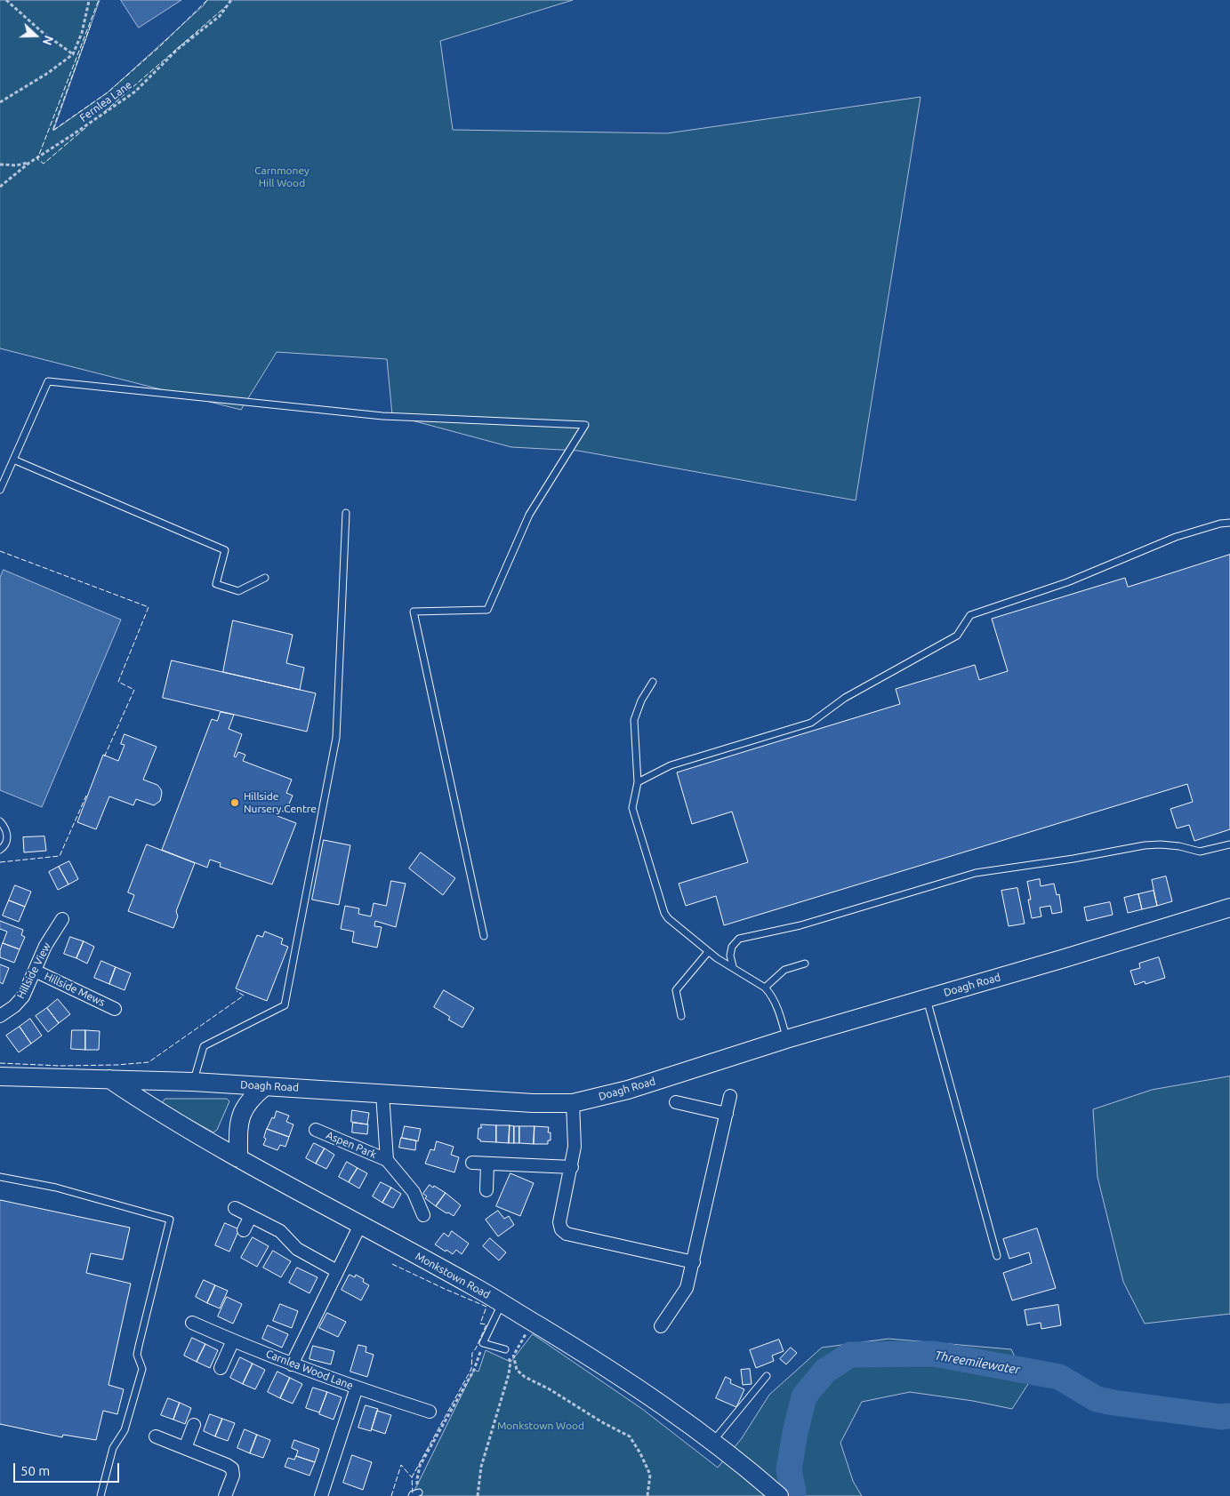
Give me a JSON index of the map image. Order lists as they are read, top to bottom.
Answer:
{
  "streets": {
    "main road": ["Doagh Road", "Monkstown Road"],
    "street": [
      "Hillside View",
      "Hillside Mews",
      "Aspen Park",
      "Carnlea Wood Lane"
    ],
    "path": ["Fernlea Lane"]
  },
  "crossings": [
    ["Hillside View", "Hillside Mews"],
    ["Doagh Road", "Aspen Park"],
    ["Doagh Road", "Monkstown Road"]
  ],
  "water": ["Threemilewater"],
  "parks": ["Carnmoney Hill Wood", "Monkstown Wood"],
  "places": ["Hillside Nursery Centre"],
  "scale_bar": "50 m",
  "north": "right"
}
